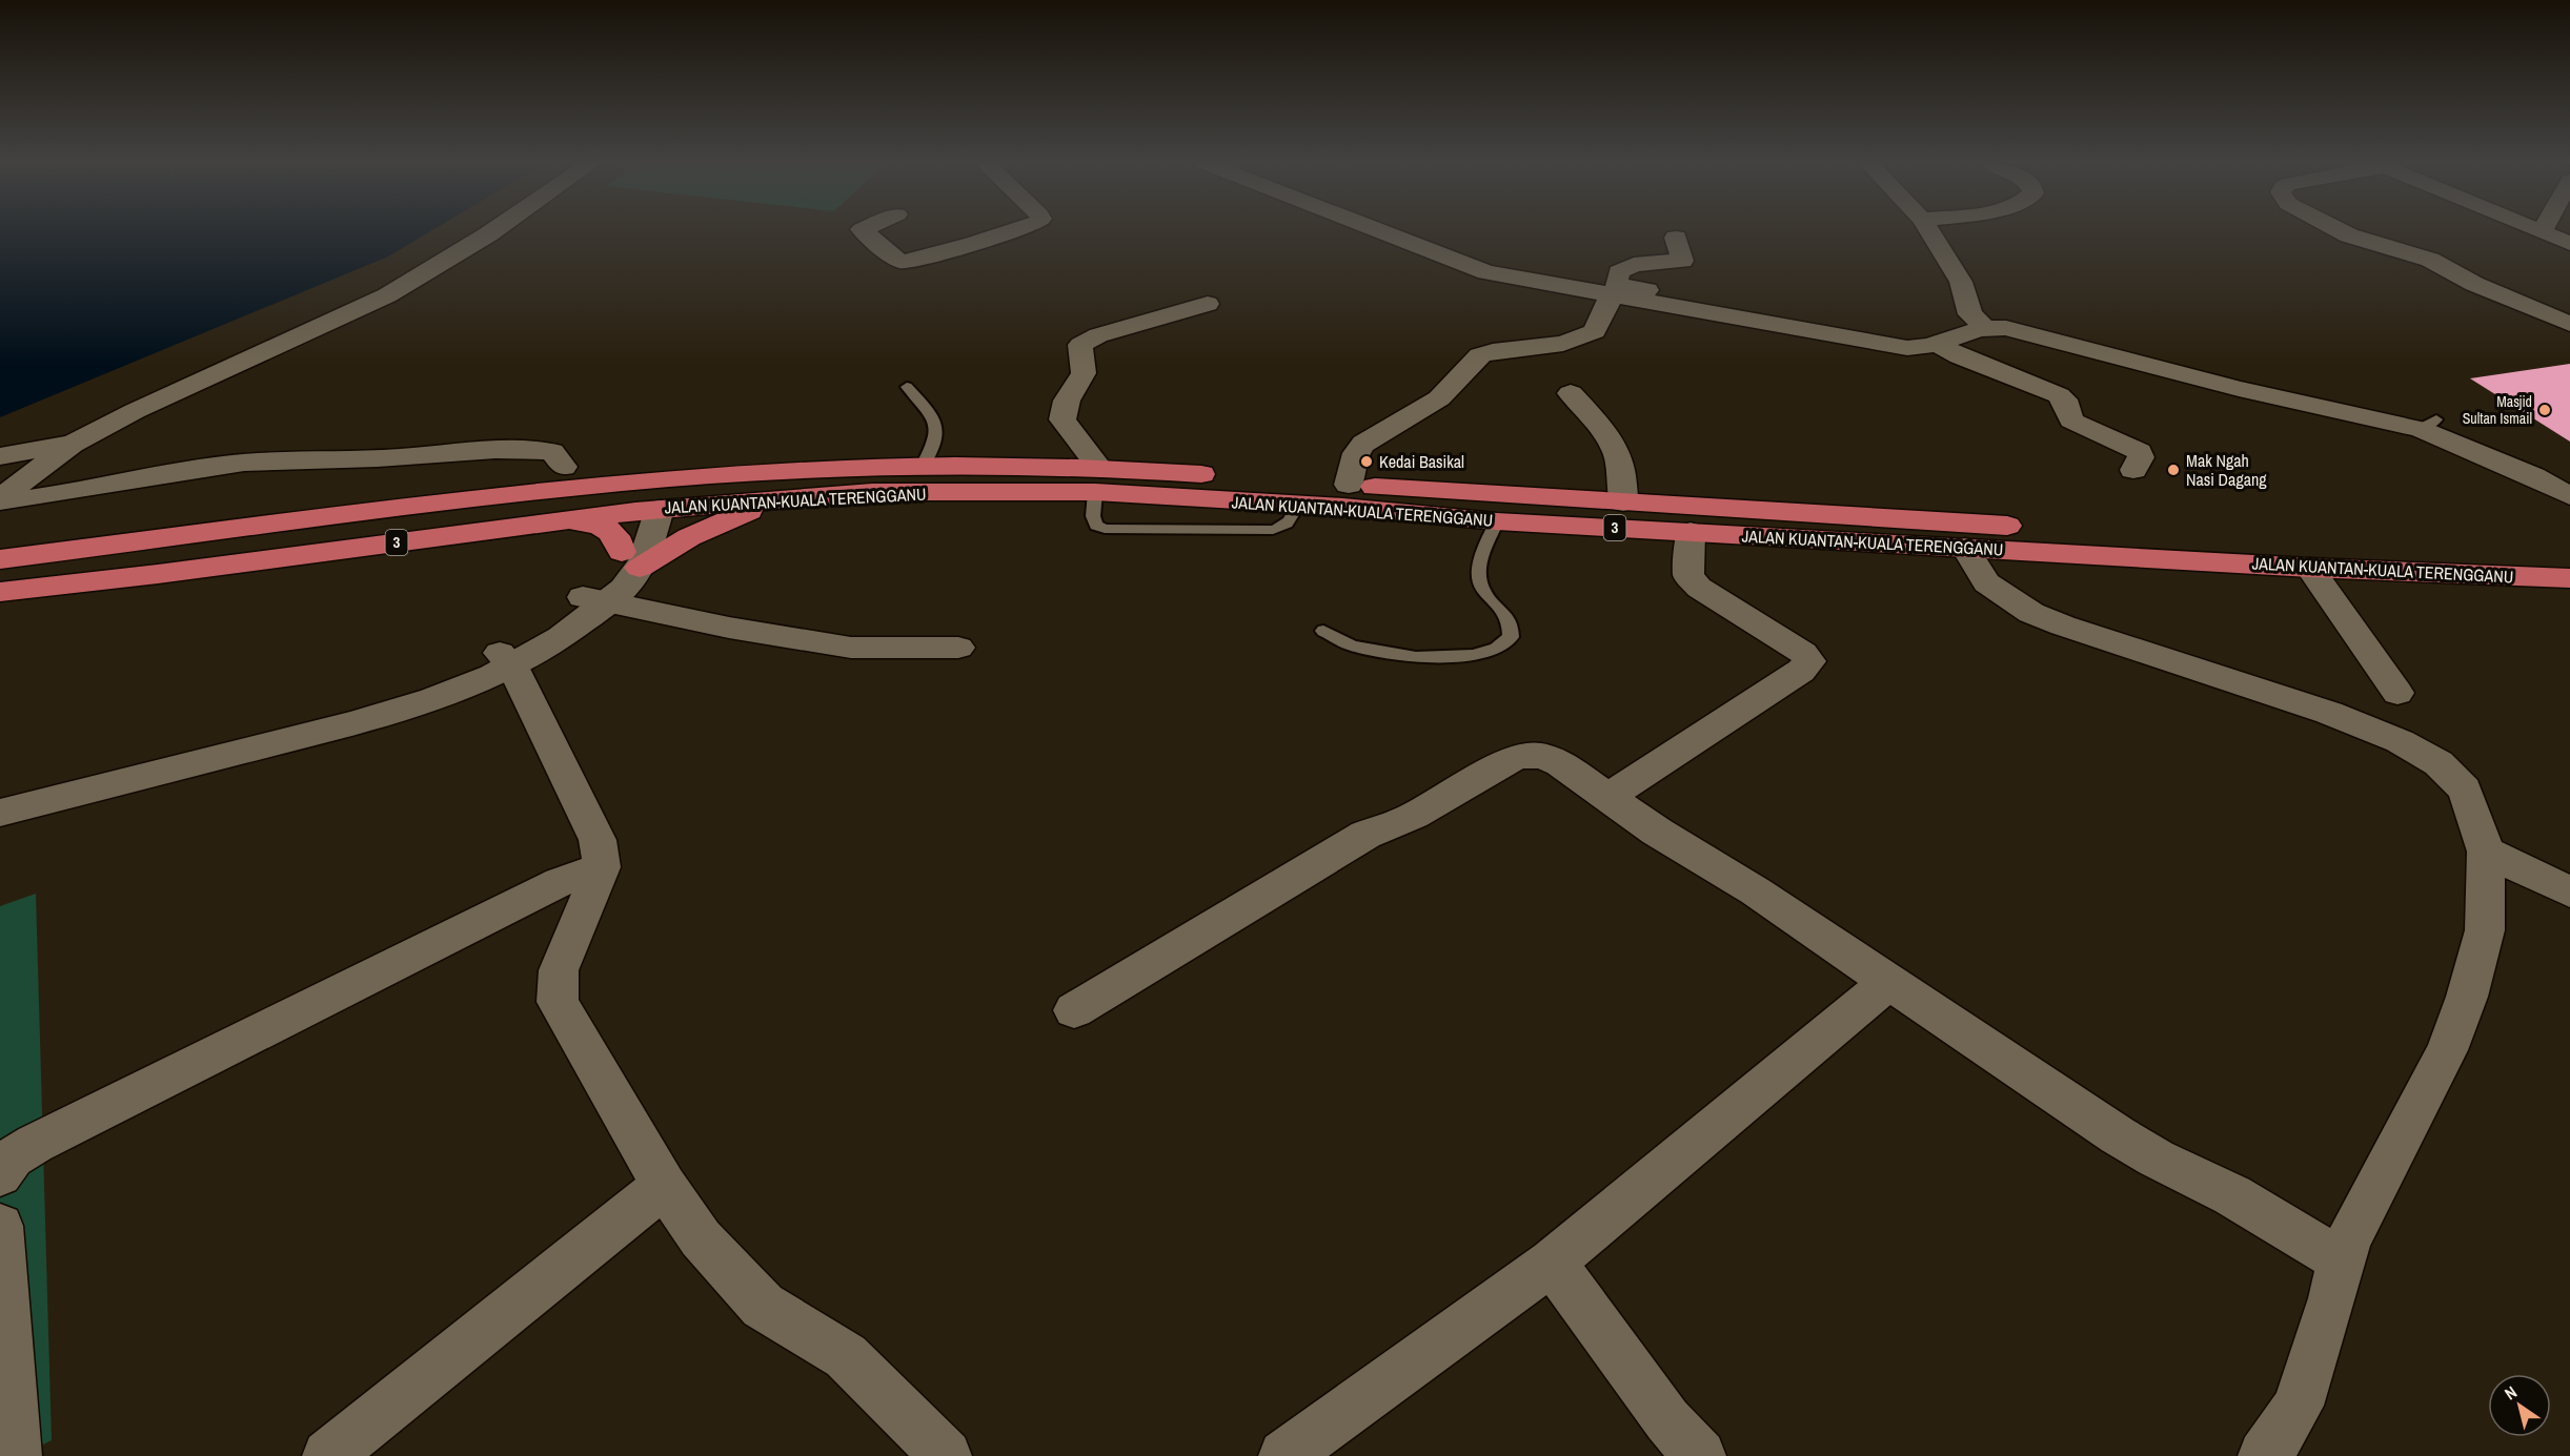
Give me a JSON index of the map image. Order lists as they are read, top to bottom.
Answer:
{
  "streets": {
    "highway": ["JALAN KUANTAN-KUALA TERENGGANU", "3"]
  },
  "places": ["Masjid Sultan Ismail", "Kedai Basikal", "Mak Ngah Nasi Dagang"],
  "north": "top left"
}
